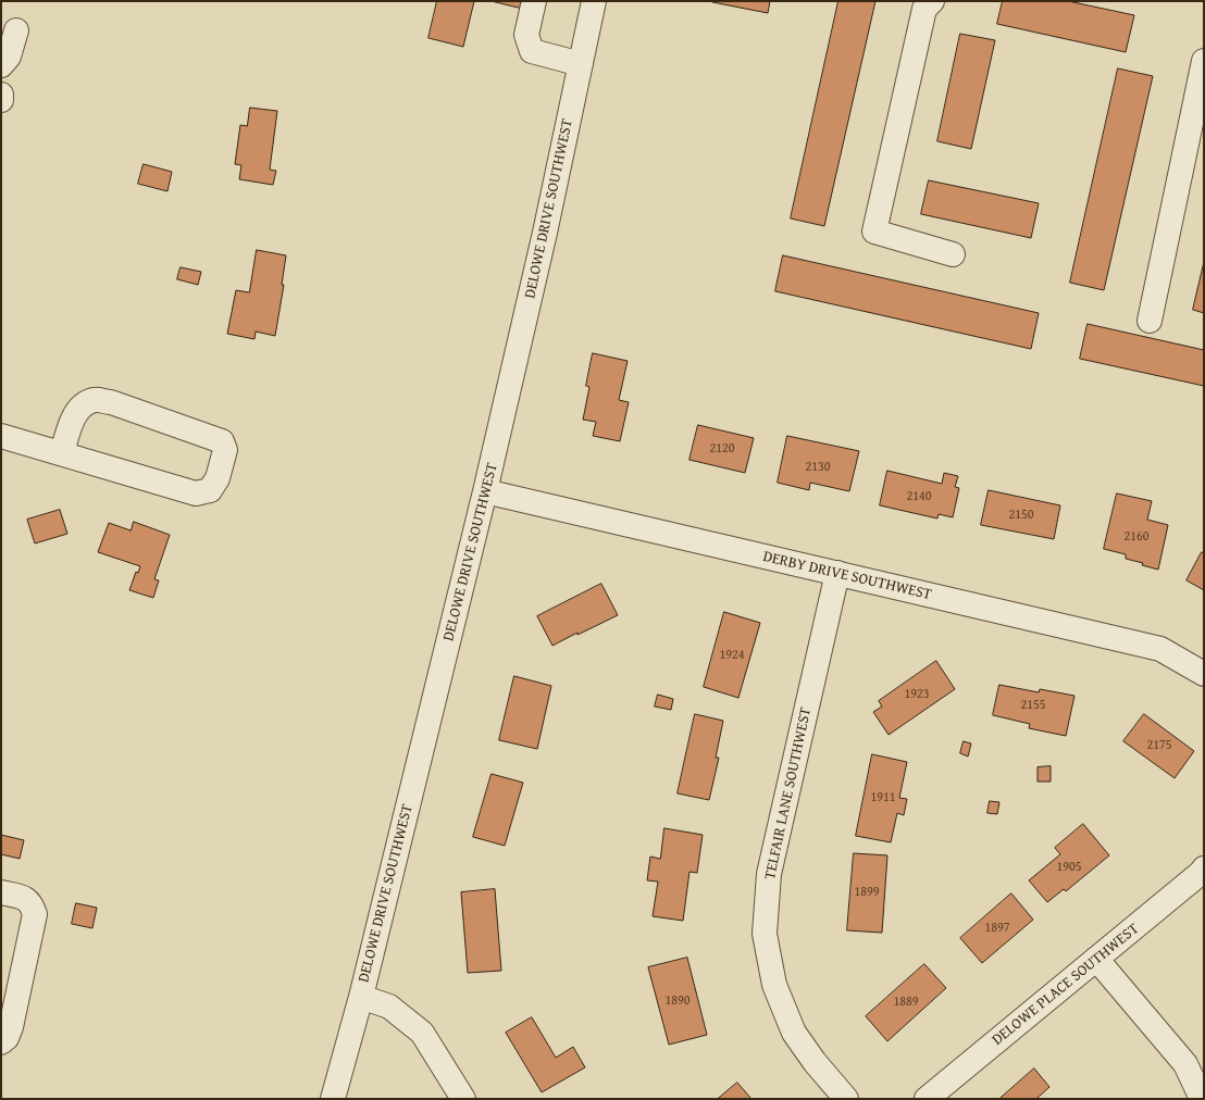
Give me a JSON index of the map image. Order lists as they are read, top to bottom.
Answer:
{
  "streets": {
    "street": [
      "DELOWE DRIVE SOUTHWEST",
      "DERBY DRIVE SOUTHWEST",
      "TELFAIR LANE SOUTHWEST",
      "DELOWE PLACE SOUTHWEST"
    ]
  },
  "crossings": [
    ["DELOWE DRIVE SOUTHWEST", "DERBY DRIVE SOUTHWEST"],
    ["DERBY DRIVE SOUTHWEST", "TELFAIR LANE SOUTHWEST"]
  ],
  "house_numbers": [
    "2120",
    "2130",
    "2140",
    "2150",
    "2160",
    "1924",
    "1923",
    "2155",
    "2175",
    "1911",
    "1905",
    "1899",
    "1897",
    "1890",
    "1889"
  ]
}
